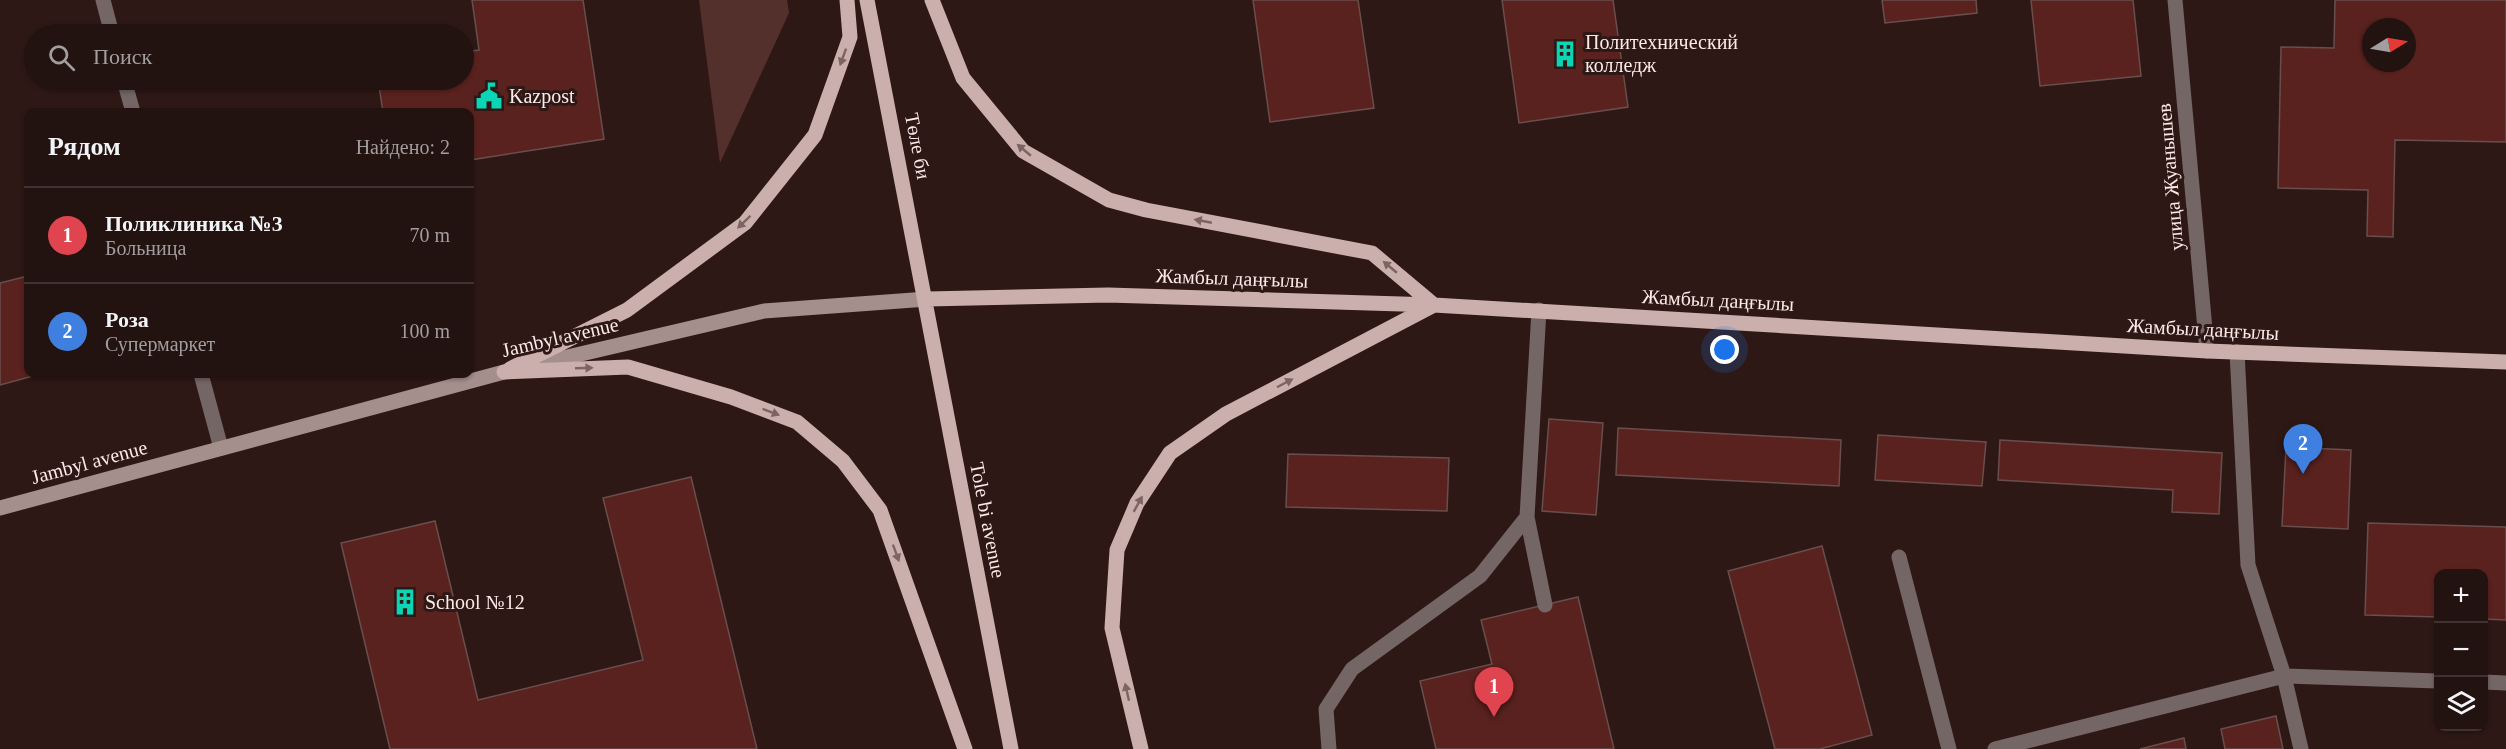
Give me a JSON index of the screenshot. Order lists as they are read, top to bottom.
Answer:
{
  "streets": {
    "main road": [
      "Төле би",
      "Жамбыл даңғылы",
      "Jambyl avenue",
      "Tole bi avenue"
    ],
    "street": ["улица Жуанышев"]
  },
  "crossings": [
    ["Төле би", "Жамбыл даңғылы"],
    ["Төле би", "Jambyl avenue"],
    ["Төле би", "Tole bi avenue"],
    ["улица Жуанышев", "Жамбыл даңғылы"],
    ["Жамбыл даңғылы", "Jambyl avenue"],
    ["Жамбыл даңғылы", "Tole bi avenue"],
    ["Jambyl avenue", "Tole bi avenue"]
  ],
  "places": {
    "building": ["Политехнический колледж", "School №12"],
    "public building": ["Kazpost"]
  },
  "north": "right",
  "page": {
    "search": "Поиск",
    "heading": ["Рядом", "Найдено: 2"],
    "list": [
      {
        "mark": "1",
        "name": "Поликлиника №3",
        "note": "Больница",
        "value": "70 m"
      },
      {
        "mark": "2",
        "name": "Роза",
        "note": "Супермаркет",
        "value": "100 m"
      }
    ],
    "pins": ["2", "1"],
    "map_buttons": ["+", "−"]
  }
}
